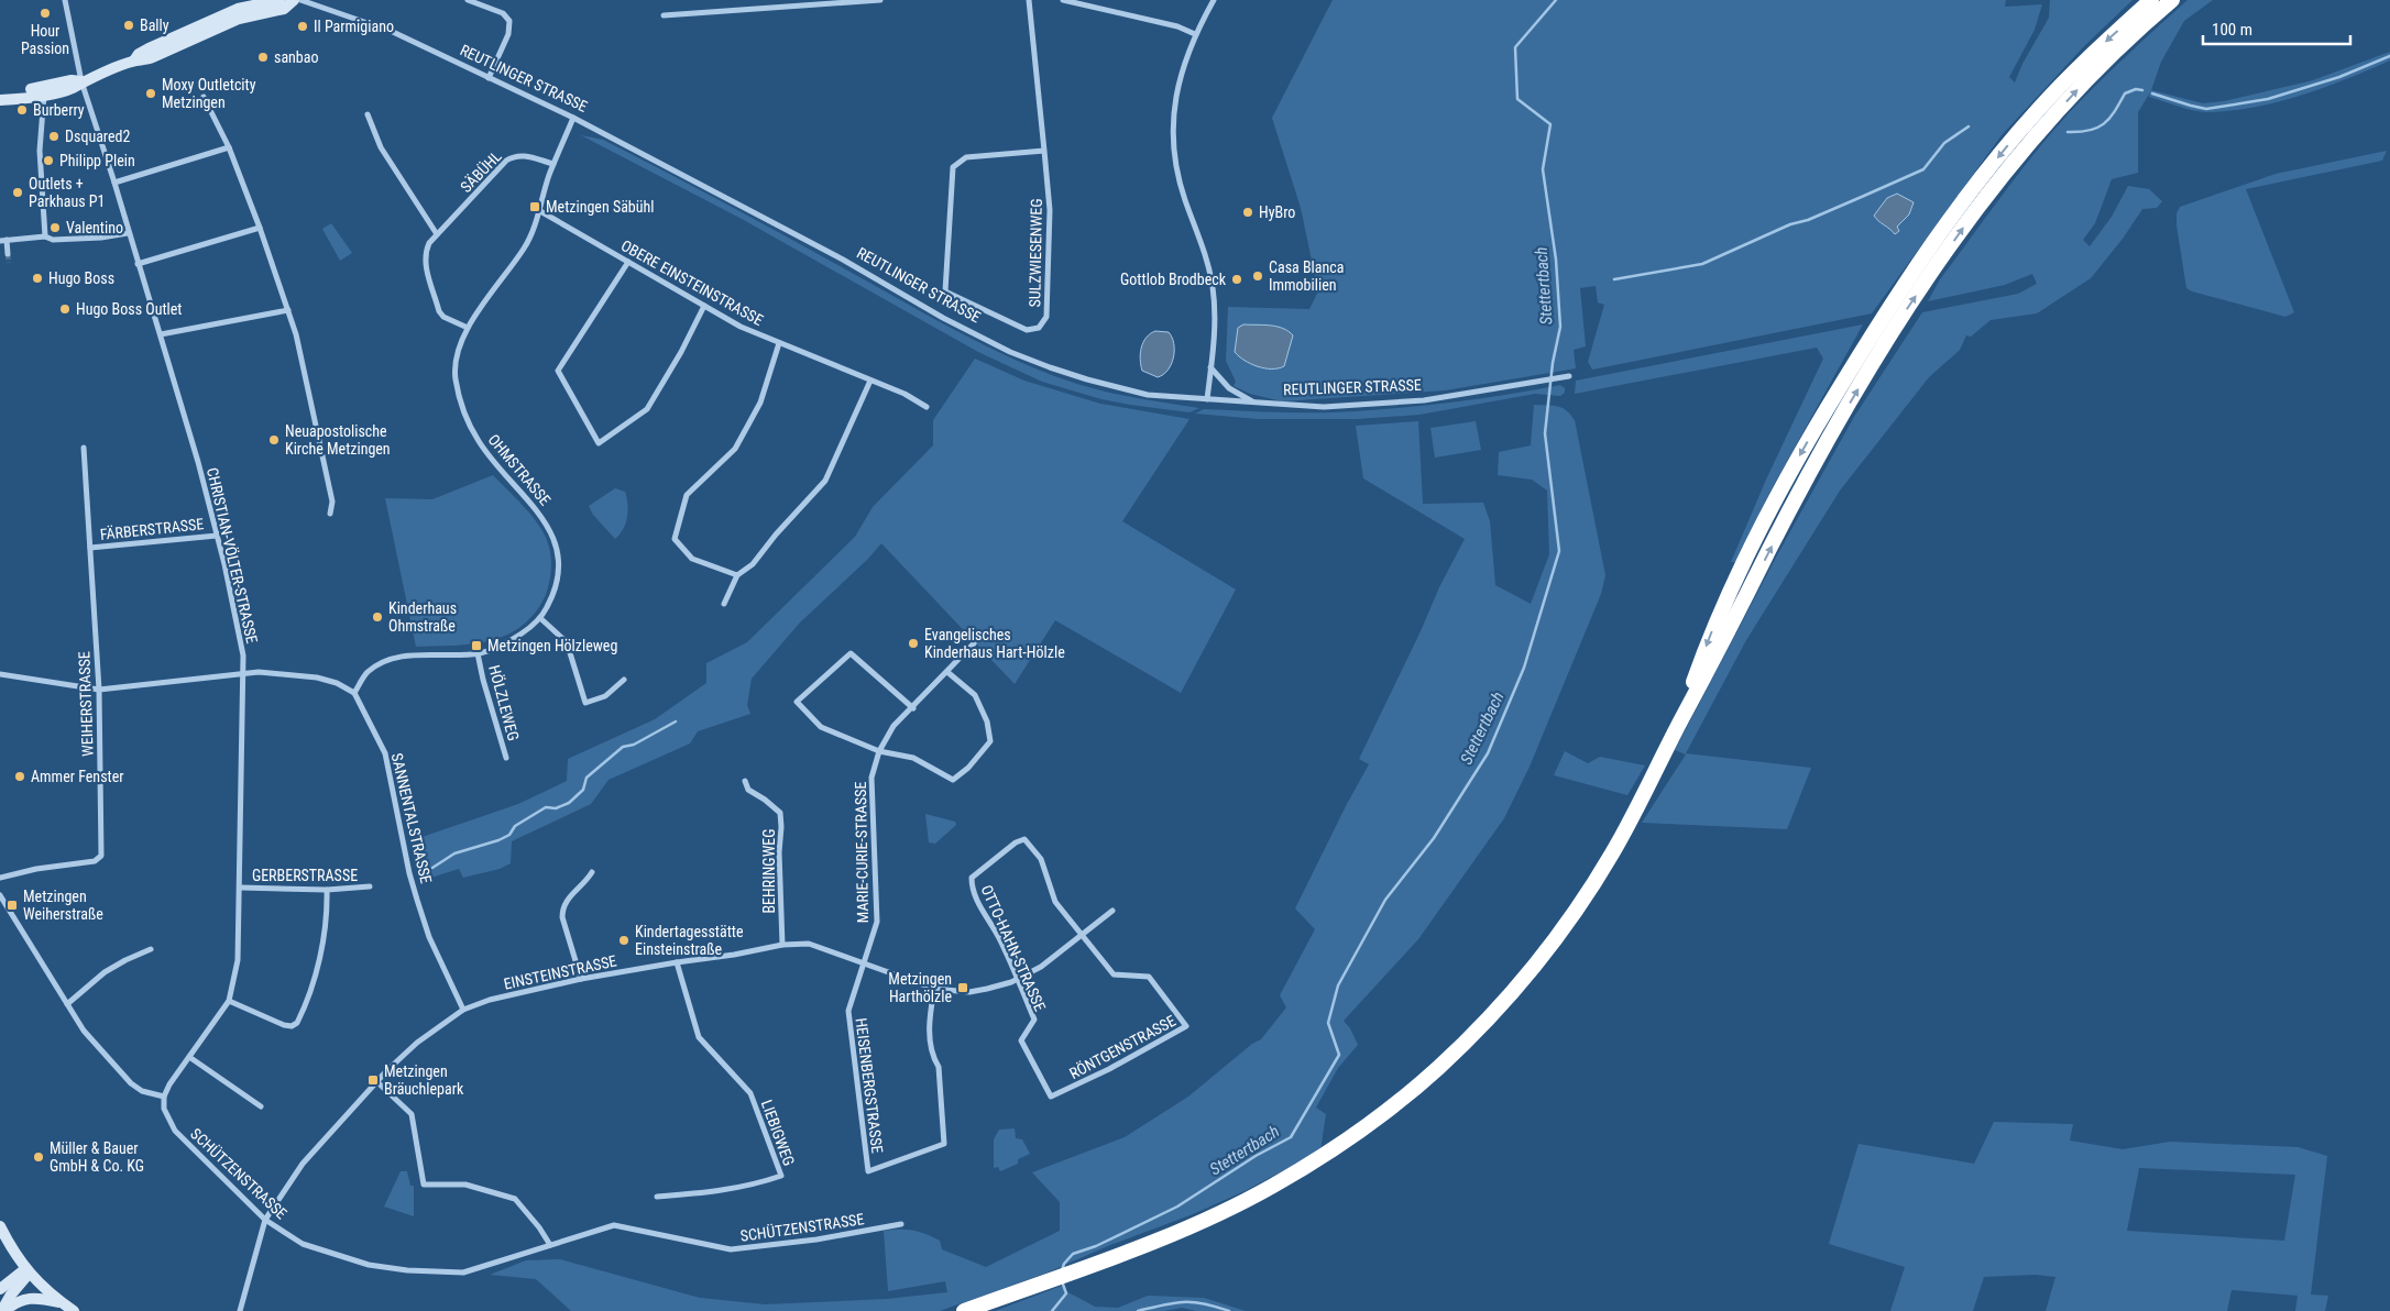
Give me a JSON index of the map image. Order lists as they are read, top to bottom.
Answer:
{
  "streets": {
    "street": [
      "REUTLINGER STRASSE",
      "SÄBÜHL",
      "SULZWIESENWEG",
      "OBERE EINSTEINSTRASSE",
      "OHMSTRASSE",
      "FÄRBERSTRASSE",
      "CHRISTIAN-VÖLTER-STRASSE",
      "HÖLZLEWEG",
      "WEIHERSTRASSE",
      "SANNENTALSTRASSE",
      "MARIE-CURIE-STRASSE",
      "BEHRINGWEG",
      "GERBERSTRASSE",
      "OTTO-HAHN-STRASSE",
      "EINSTEINSTRASSE",
      "RÖNTGENSTRASSE",
      "HEISENBERGSTRASSE",
      "LIEBIGWEG",
      "SCHÜTZENSTRASSE"
    ]
  },
  "crossings": [
    ["REUTLINGER STRASSE", "OHMSTRASSE"],
    ["SÄBÜHL", "OHMSTRASSE"],
    ["OBERE EINSTEINSTRASSE", "OHMSTRASSE"],
    ["OHMSTRASSE", "HÖLZLEWEG"],
    ["OHMSTRASSE", "SANNENTALSTRASSE"],
    ["FÄRBERSTRASSE", "CHRISTIAN-VÖLTER-STRASSE"],
    ["FÄRBERSTRASSE", "WEIHERSTRASSE"],
    ["CHRISTIAN-VÖLTER-STRASSE", "GERBERSTRASSE"],
    ["CHRISTIAN-VÖLTER-STRASSE", "SCHÜTZENSTRASSE"],
    ["SANNENTALSTRASSE", "EINSTEINSTRASSE"],
    ["MARIE-CURIE-STRASSE", "EINSTEINSTRASSE"],
    ["MARIE-CURIE-STRASSE", "HEISENBERGSTRASSE"],
    ["BEHRINGWEG", "EINSTEINSTRASSE"],
    ["OTTO-HAHN-STRASSE", "EINSTEINSTRASSE"],
    ["OTTO-HAHN-STRASSE", "RÖNTGENSTRASSE"],
    ["EINSTEINSTRASSE", "RÖNTGENSTRASSE"],
    ["EINSTEINSTRASSE", "HEISENBERGSTRASSE"],
    ["EINSTEINSTRASSE", "LIEBIGWEG"],
    ["EINSTEINSTRASSE", "SCHÜTZENSTRASSE"]
  ],
  "water": ["Stettertbach"],
  "places": {
    "other": [
      "Hour Passion",
      "Bally",
      "Il Parmigiano",
      "sanbao",
      "Moxy Outletcity Metzingen",
      "Burberry",
      "Dsquared2",
      "Philipp Plein",
      "Outlets + Parkhaus P1",
      "HyBro",
      "Valentino",
      "Casa Blanca Immobilien",
      "Hugo Boss",
      "Gottlob Brodbeck",
      "Hugo Boss Outlet",
      "Neuapostolische Kirche Metzingen",
      "Kinderhaus Ohmstraße",
      "Evangelisches Kinderhaus Hart-Hölzle",
      "Ammer Fenster",
      "Kindertagesstätte Einsteinstraße",
      "Müller & Bauer GmbH & Co. KG"
    ],
    "transit": [
      "Metzingen Säbühl",
      "Metzingen Hölzleweg",
      "Metzingen Weiherstraße",
      "Metzingen Harthölzle",
      "Metzingen Bräuchlepark"
    ]
  },
  "scale_bar": "100 m"
}
